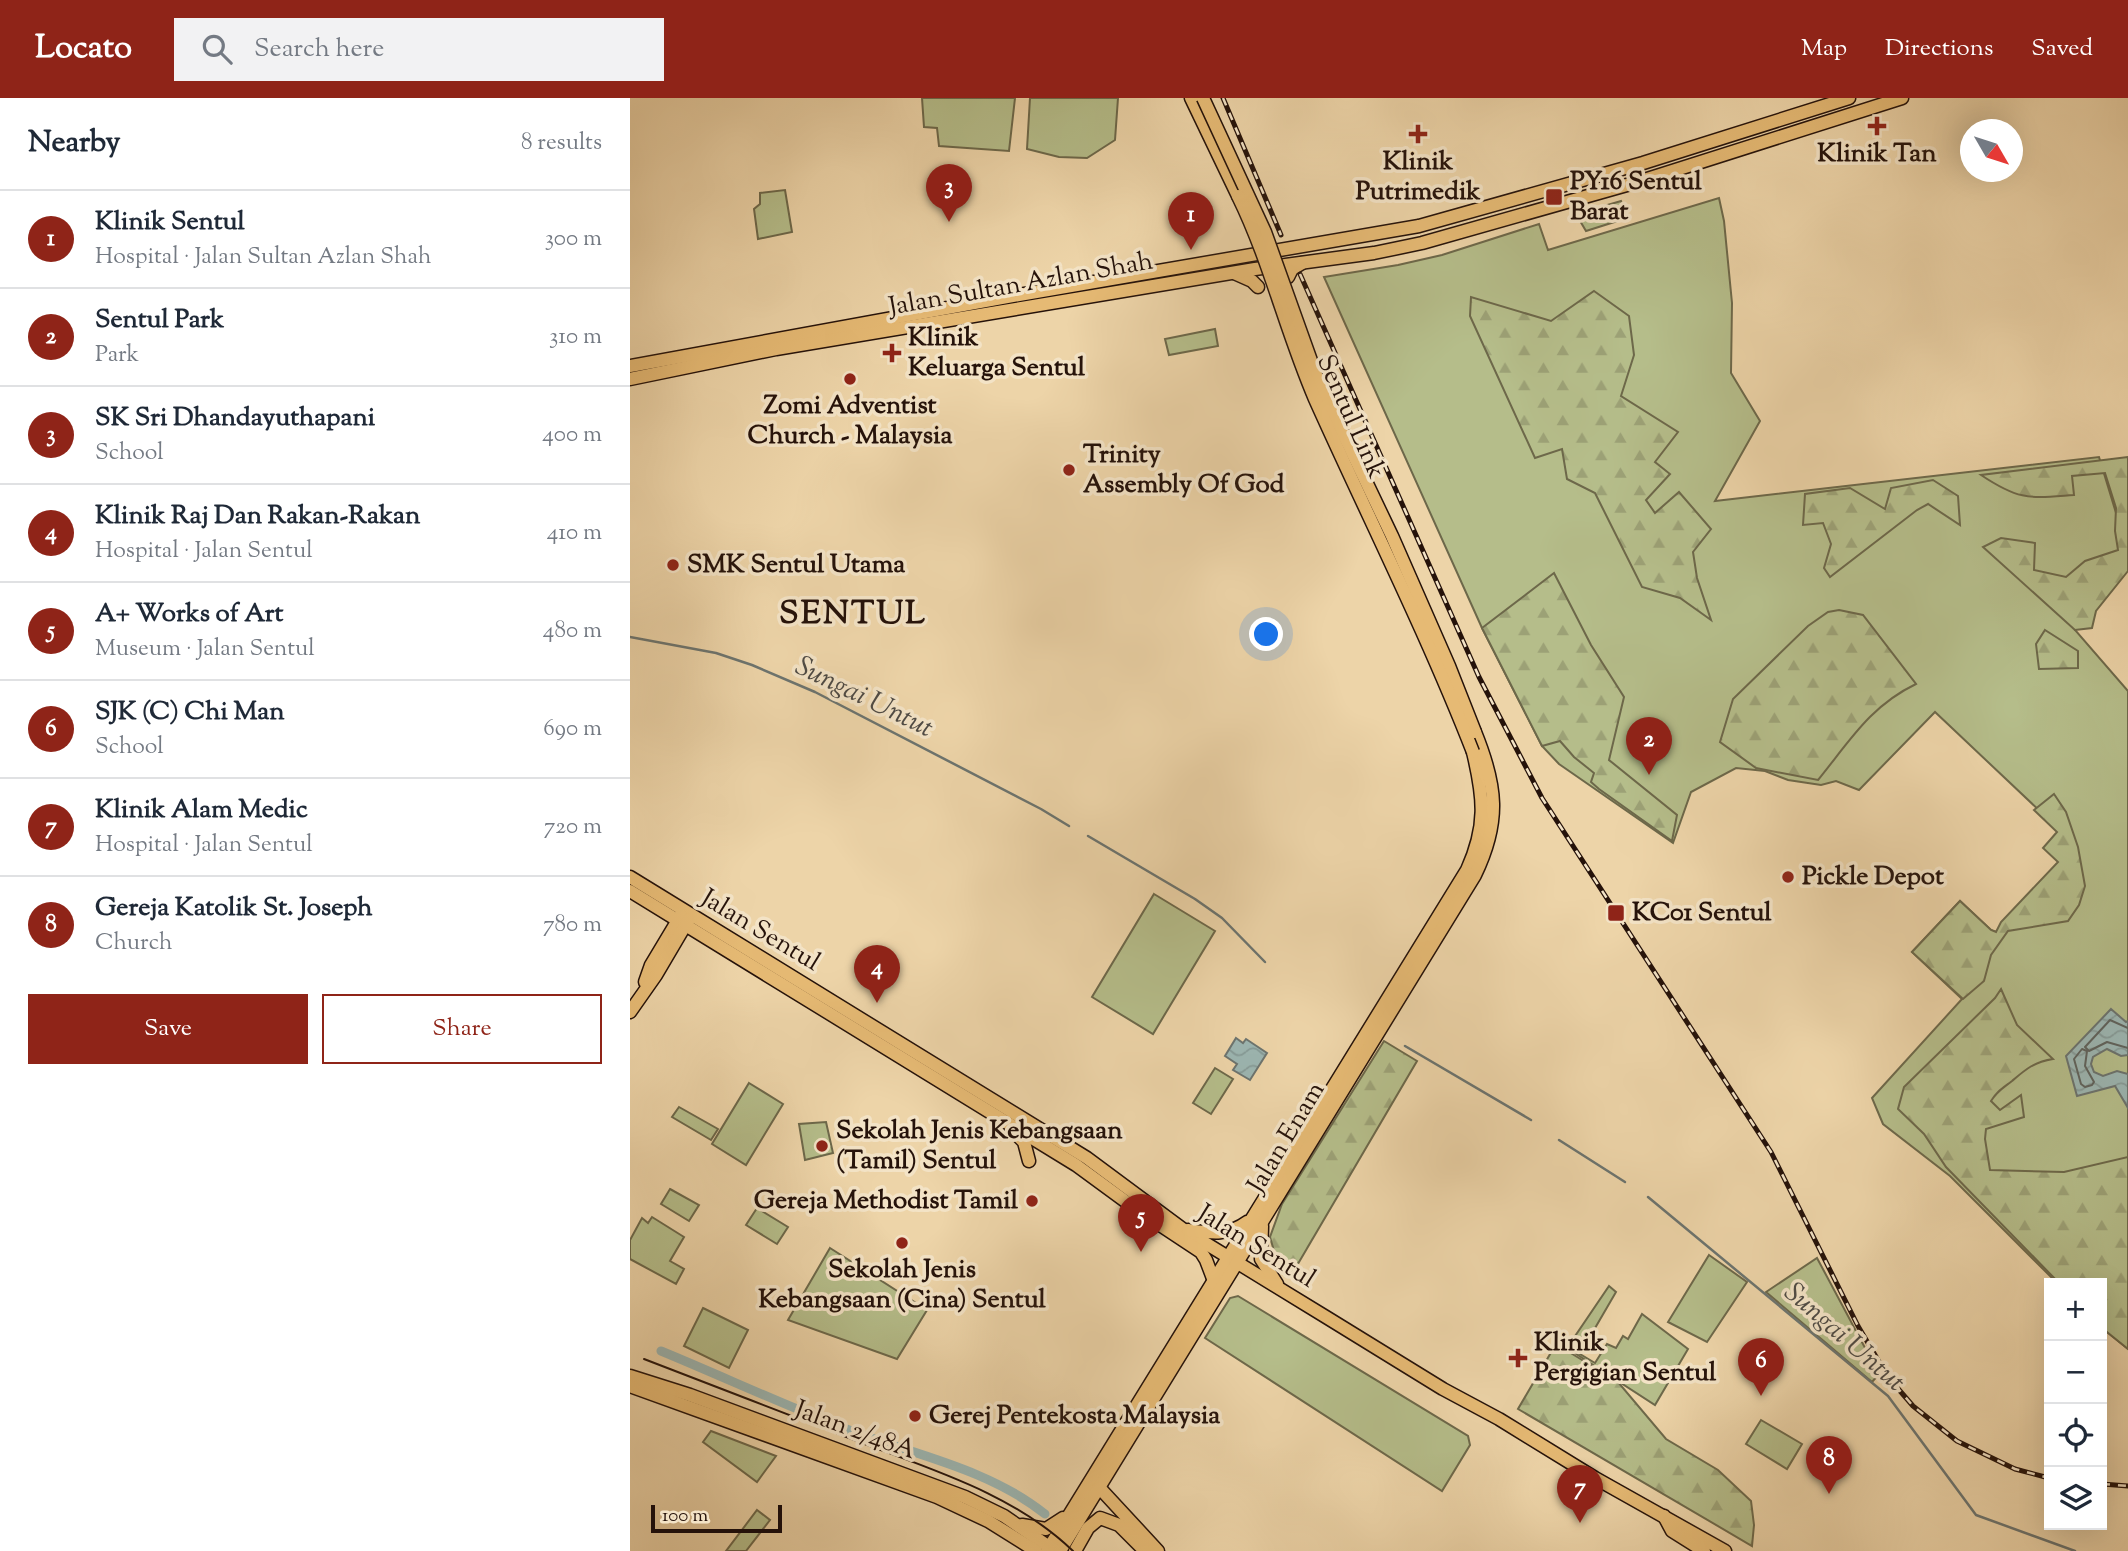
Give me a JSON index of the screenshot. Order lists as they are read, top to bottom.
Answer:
{
  "streets": {
    "main road": [
      "Jalan Sultan Azlan Shah",
      "Sentul Link",
      "Jalan Sentul",
      "Jalan Enam",
      "Jalan 2/48A"
    ]
  },
  "crossings": [
    ["Sentul Link", "Jalan Enam"],
    ["Jalan Sentul", "Jalan Enam"],
    ["Jalan Enam", "Jalan 2/48A"]
  ],
  "districts": ["SENTUL"],
  "water": ["Sungai Untut"],
  "places": {
    "health": [
      "Klinik Tan",
      "Klinik Putrimedik",
      "Klinik Keluarga Sentul",
      "Klinik Pergigian Sentul"
    ],
    "transit": ["PY16 Sentul Barat", "KC01 Sentul"],
    "other": [
      "Zomi Adventist Church - Malaysia",
      "Trinity Assembly Of God",
      "SMK Sentul Utama",
      "Pickle Depot",
      "Sekolah Jenis Kebangsaan (Tamil) Sentul",
      "Gereja Methodist Tamil",
      "Sekolah Jenis Kebangsaan (Cina) Sentul",
      "Gerej Pentekosta Malaysia"
    ]
  },
  "scale_bar": "100 m",
  "north": "bottom right",
  "page": {
    "header": "Locato",
    "search": "Search here",
    "nav": ["Map", "Directions", "Saved"],
    "heading": ["Nearby", "8 results"],
    "pins": [
      "3",
      "1",
      "2",
      "4",
      "5",
      "6",
      "8",
      "7"
    ],
    "list": [
      {
        "mark": "1",
        "name": "Klinik Sentul",
        "note": "Hospital · Jalan Sultan Azlan Shah",
        "value": "300 m"
      },
      {
        "mark": "2",
        "name": "Sentul Park",
        "note": "Park",
        "value": "310 m"
      },
      {
        "mark": "3",
        "name": "SK Sri Dhandayuthapani",
        "note": "School",
        "value": "400 m"
      },
      {
        "mark": "4",
        "name": "Klinik Raj Dan Rakan-Rakan",
        "note": "Hospital · Jalan Sentul",
        "value": "410 m"
      },
      {
        "mark": "5",
        "name": "A+ Works of Art",
        "note": "Museum · Jalan Sentul",
        "value": "480 m"
      },
      {
        "mark": "6",
        "name": "SJK (C) Chi Man",
        "note": "School",
        "value": "690 m"
      },
      {
        "mark": "7",
        "name": "Klinik Alam Medic",
        "note": "Hospital · Jalan Sentul",
        "value": "720 m"
      },
      {
        "mark": "8",
        "name": "Gereja Katolik St. Joseph",
        "note": "Church",
        "value": "780 m"
      }
    ],
    "buttons": ["Save", "Share"],
    "map_buttons": ["+", "−"],
    "scale": "100 m"
  }
}
